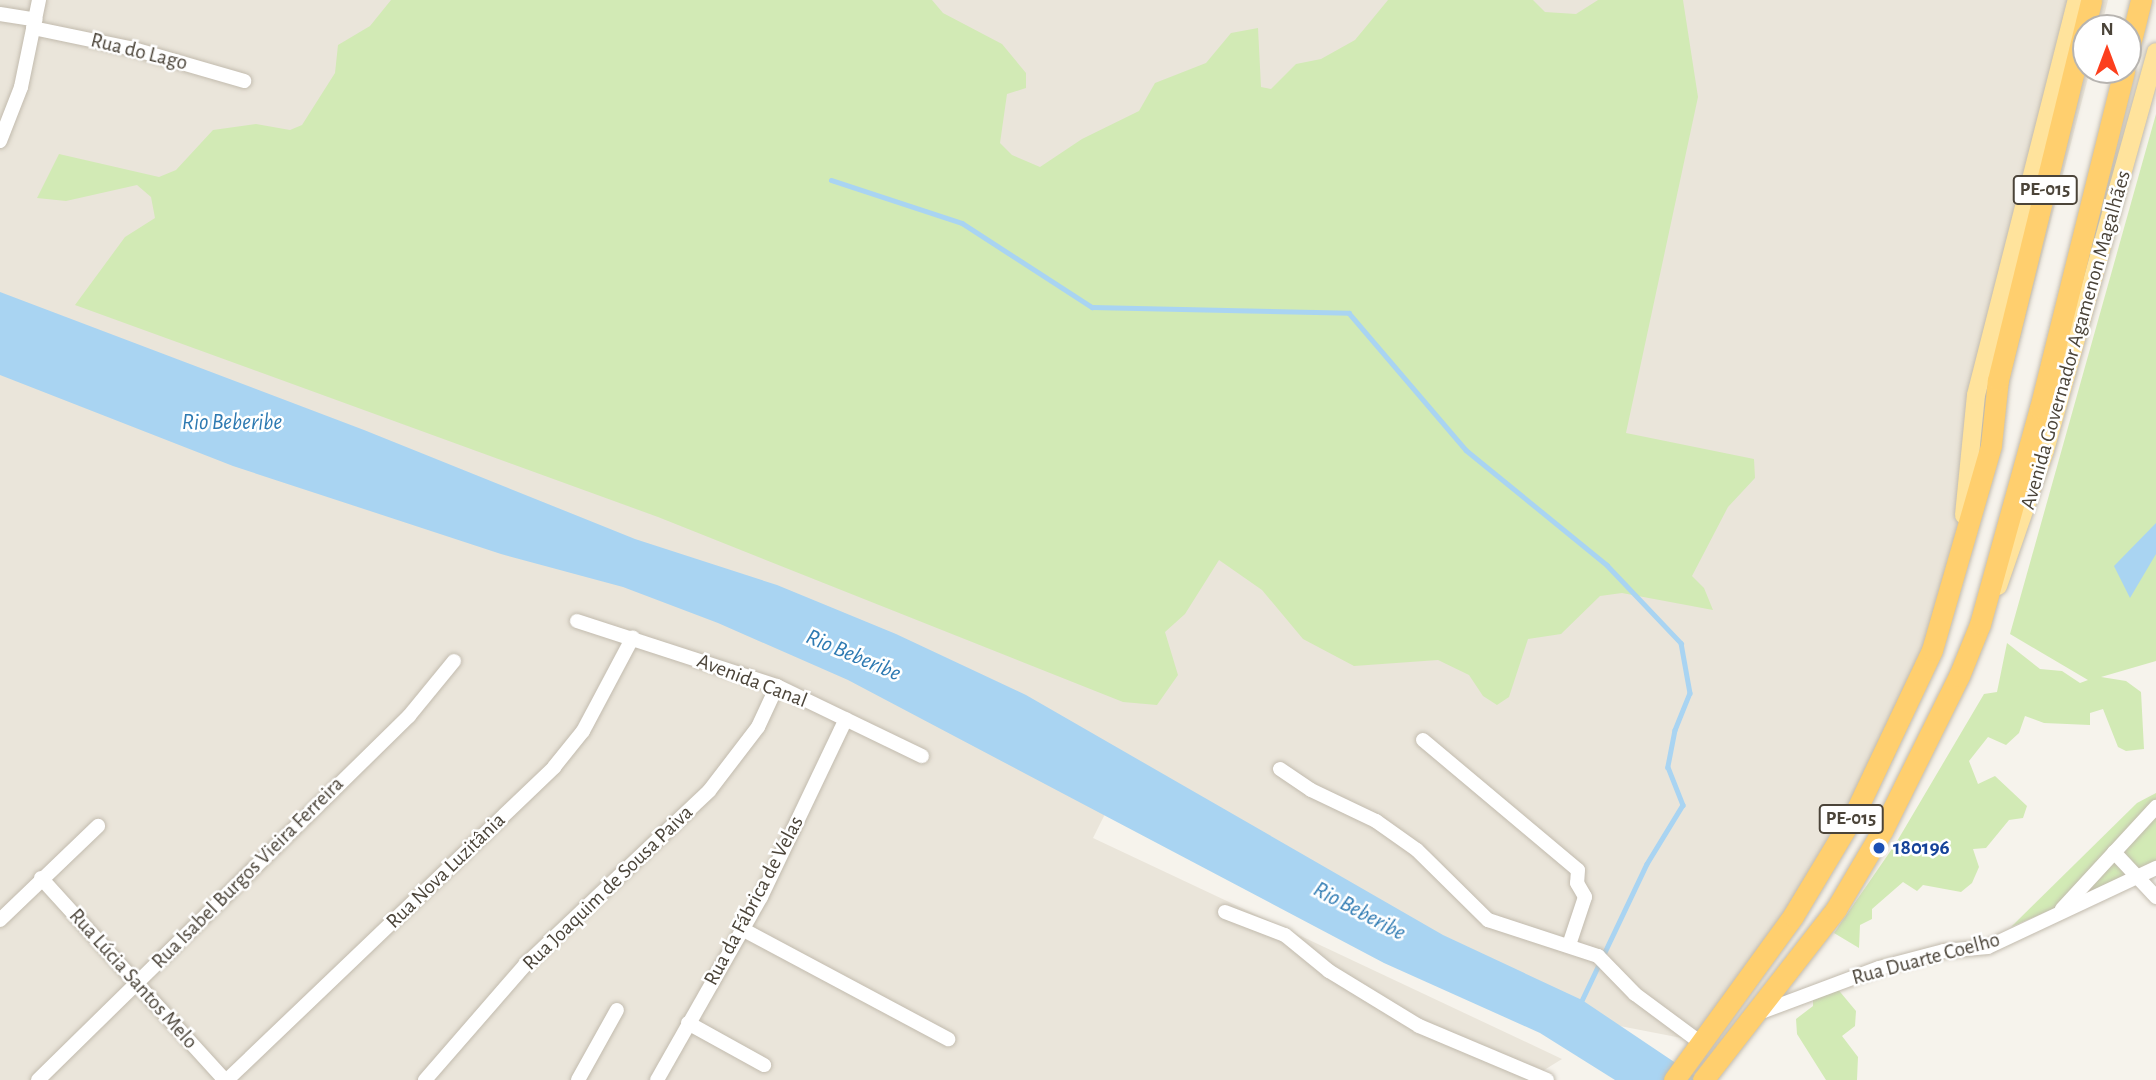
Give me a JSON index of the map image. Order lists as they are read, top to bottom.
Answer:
{
  "streets": {
    "highway": ["PE-015", "Avenida Governador Agamenon Magalhães"],
    "street": [
      "Rua do Lago",
      "Avenida Canal",
      "Rua Nova Luzitânia",
      "Rua Isabel Burgos Vieira Ferreira",
      "Rua Joaquim de Sousa Paiva",
      "Rua da Fábrica de Velas",
      "Rua Duarte Coelho",
      "Rua Lúcia Santos Melo"
    ]
  },
  "crossings": [
    ["Avenida Governador Agamenon Magalhães", "Rua Duarte Coelho"],
    ["Avenida Canal", "Rua Nova Luzitânia"],
    ["Avenida Canal", "Rua Joaquim de Sousa Paiva"],
    ["Avenida Canal", "Rua da Fábrica de Velas"],
    ["Rua Nova Luzitânia", "Rua Lúcia Santos Melo"],
    ["Rua Isabel Burgos Vieira Ferreira", "Rua Lúcia Santos Melo"]
  ],
  "water": ["Rio Beberibe"],
  "places": ["180196"],
  "north": "top"
}
